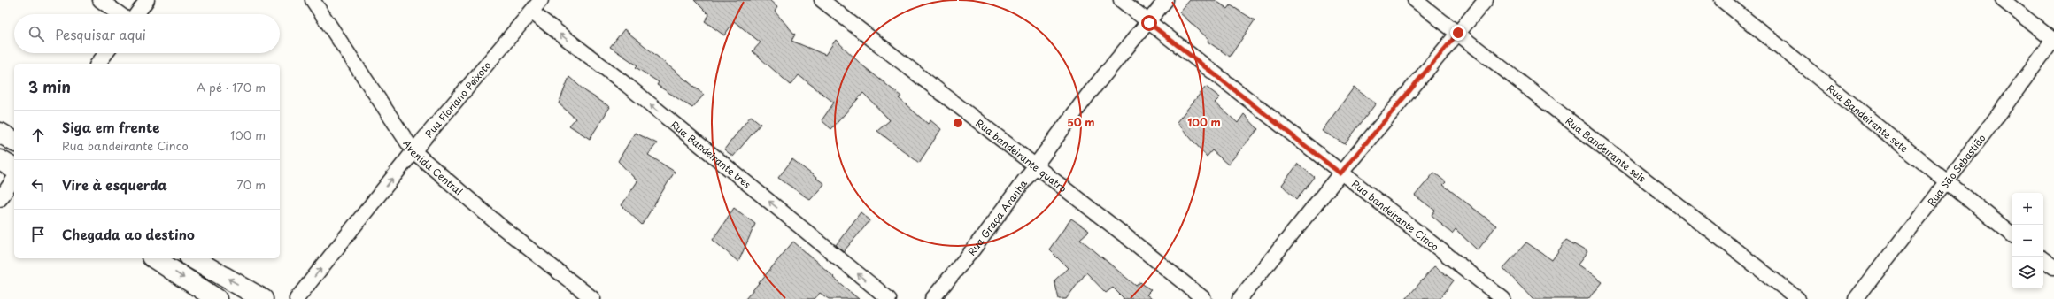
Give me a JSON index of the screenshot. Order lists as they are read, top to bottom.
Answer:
{
  "streets": {
    "street": [
      "Rua Floriano Peixoto",
      "Rua Bandeirante sete",
      "Rua Bandeirante seis",
      "Rua Bandeirante tres",
      "Rua bandeirante quatro",
      "Avenida Central",
      "Rua São Sebastião",
      "Rua bandeirante Cinco",
      "Rua Graça Aranha"
    ]
  },
  "crossings": [
    ["Rua Floriano Peixoto", "Rua Bandeirante tres"],
    ["Rua Floriano Peixoto", "Avenida Central"],
    ["Rua Bandeirante sete", "Rua São Sebastião"],
    ["Rua bandeirante quatro", "Rua Graça Aranha"],
    ["Rua bandeirante Cinco", "Rua Graça Aranha"]
  ],
  "one_way": ["Rua Floriano Peixoto", "Rua Bandeirante tres"],
  "page": {
    "search": "Pesquisar aqui",
    "heading": ["3 min", "A pé · 170 m"],
    "list": [
      ["Siga em frente", "Rua bandeirante Cinco", "100 m"],
      ["Vire à esquerda", "70 m"],
      "Chegada ao destino"
    ],
    "map_buttons": ["+", "−"]
  },
  "rings": ["50 m", "100 m"]
}
